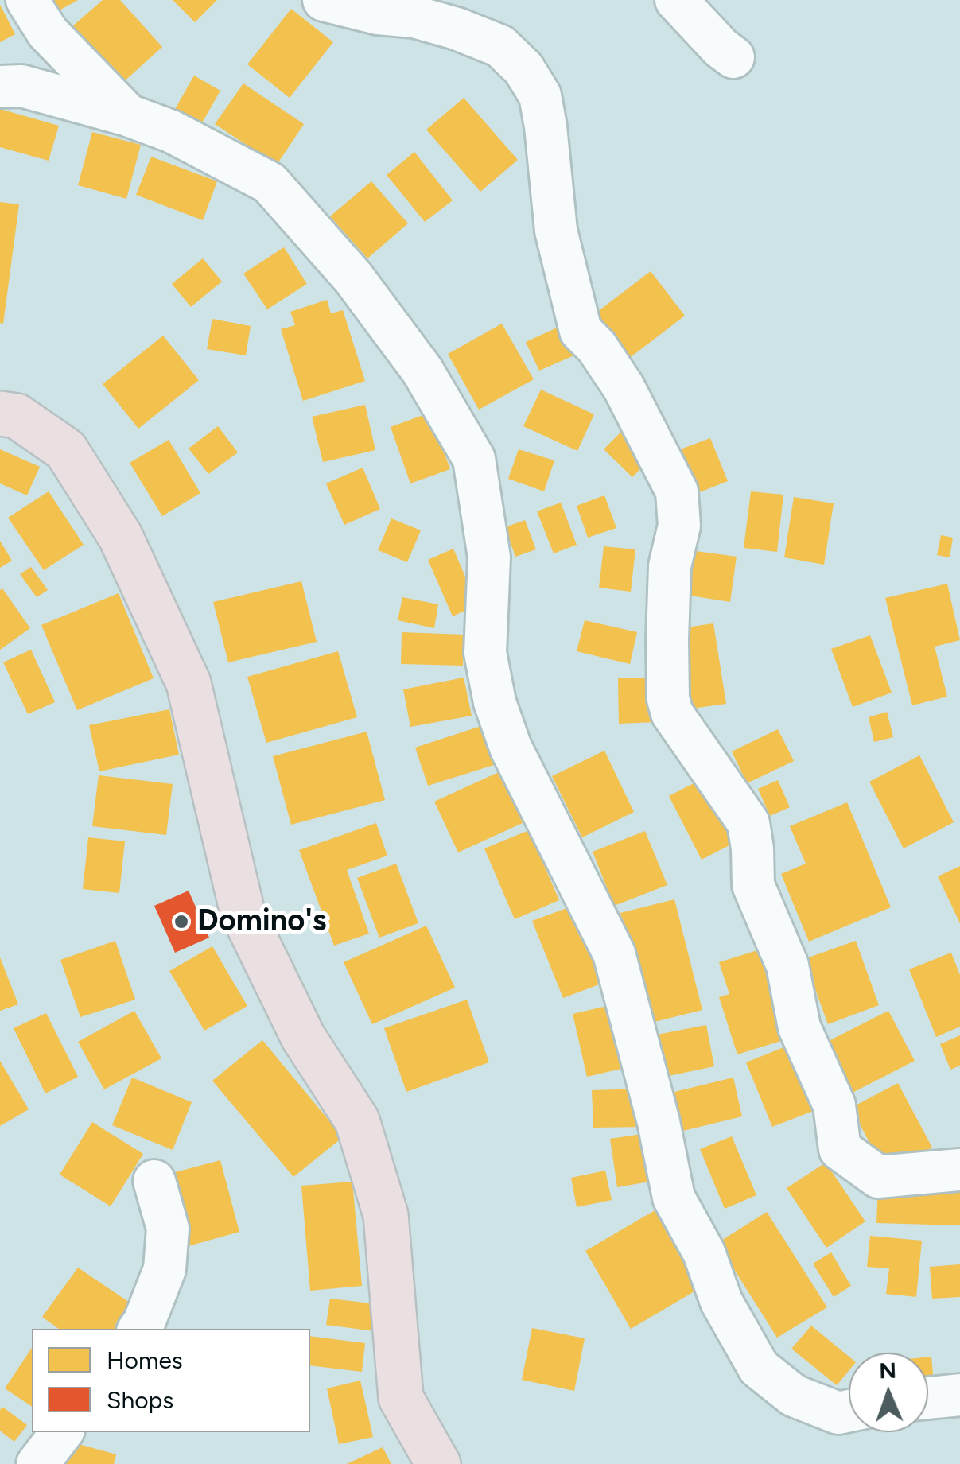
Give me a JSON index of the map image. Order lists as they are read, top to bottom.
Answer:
{
  "places": ["Domino's"],
  "legend": ["Homes", "Shops"],
  "north": "top"
}
